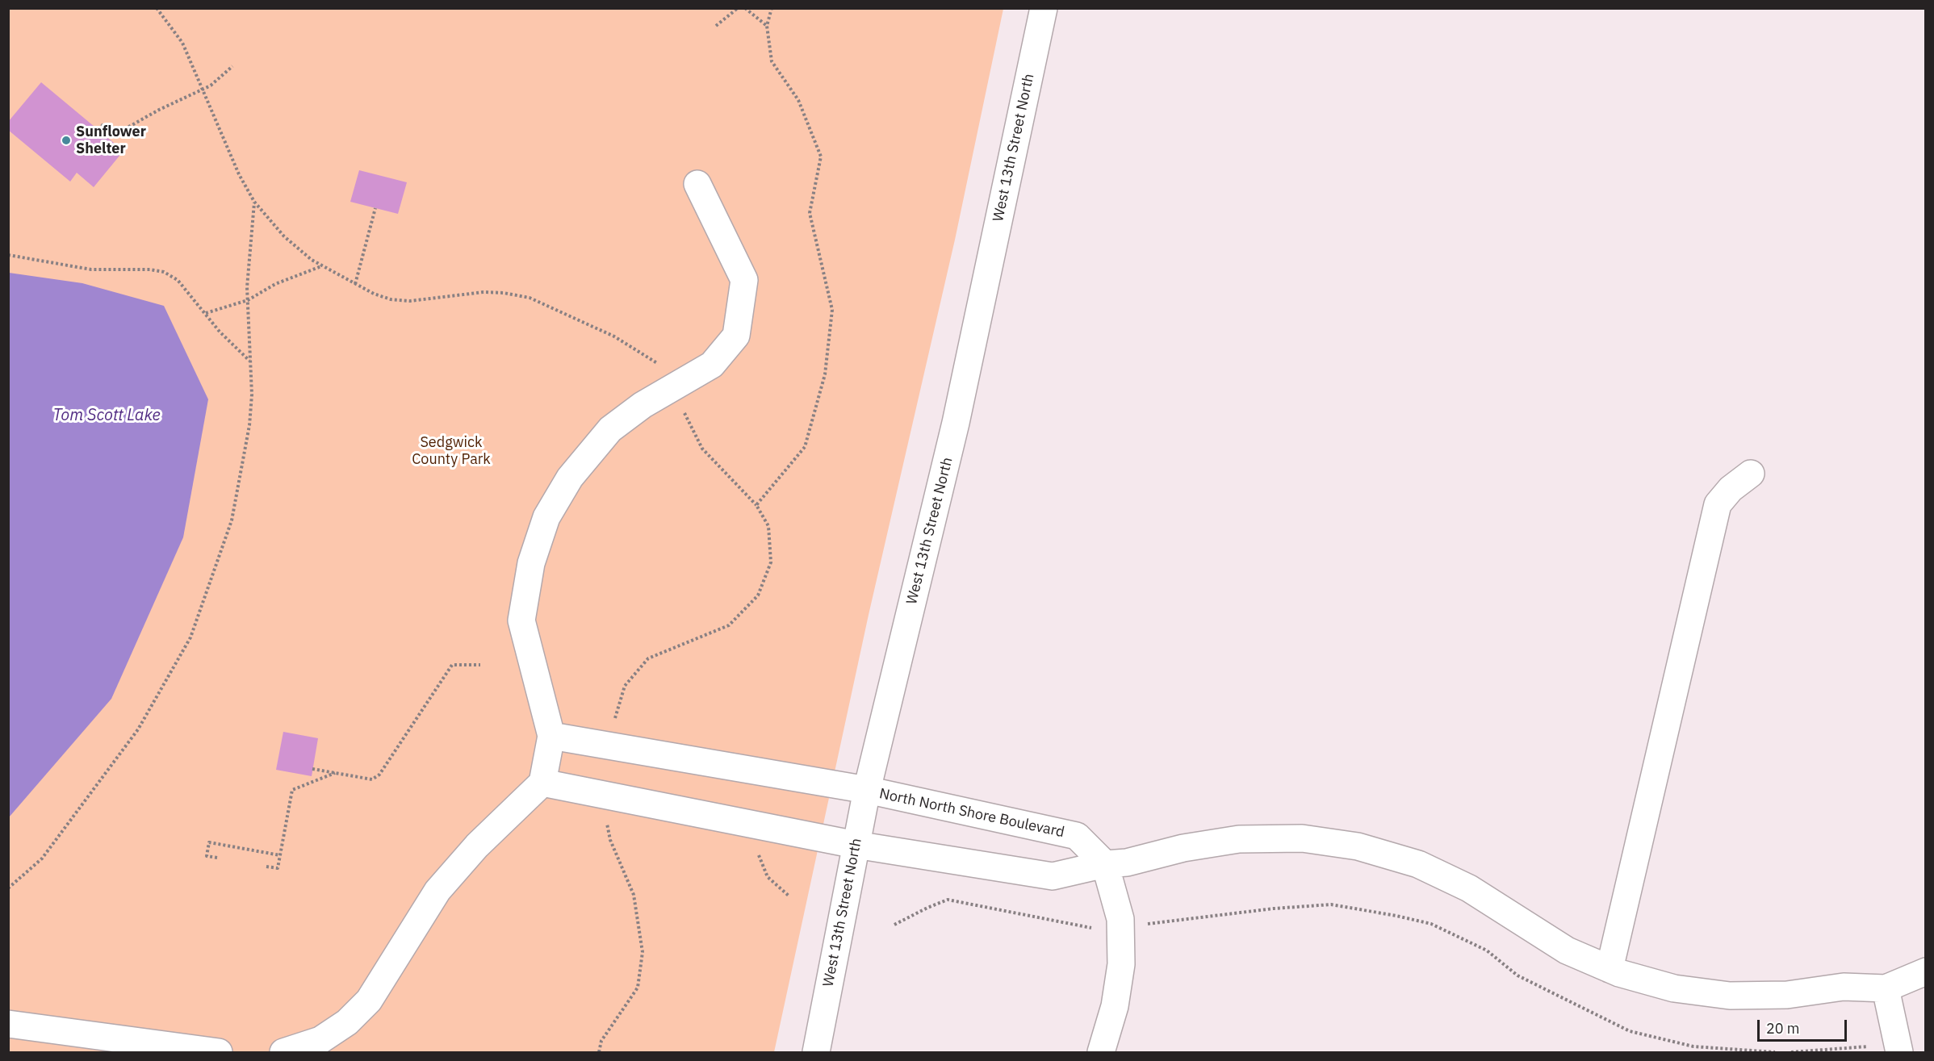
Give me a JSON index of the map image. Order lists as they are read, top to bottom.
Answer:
{
  "streets": {
    "street": ["West 13th Street North", "North North Shore Boulevard"]
  },
  "crossings": [
    ["West 13th Street North", "North North Shore Boulevard"]
  ],
  "water": ["Tom Scott Lake"],
  "parks": ["Sedgwick County Park"],
  "places": ["Sunflower Shelter"],
  "scale_bar": "20 m"
}
